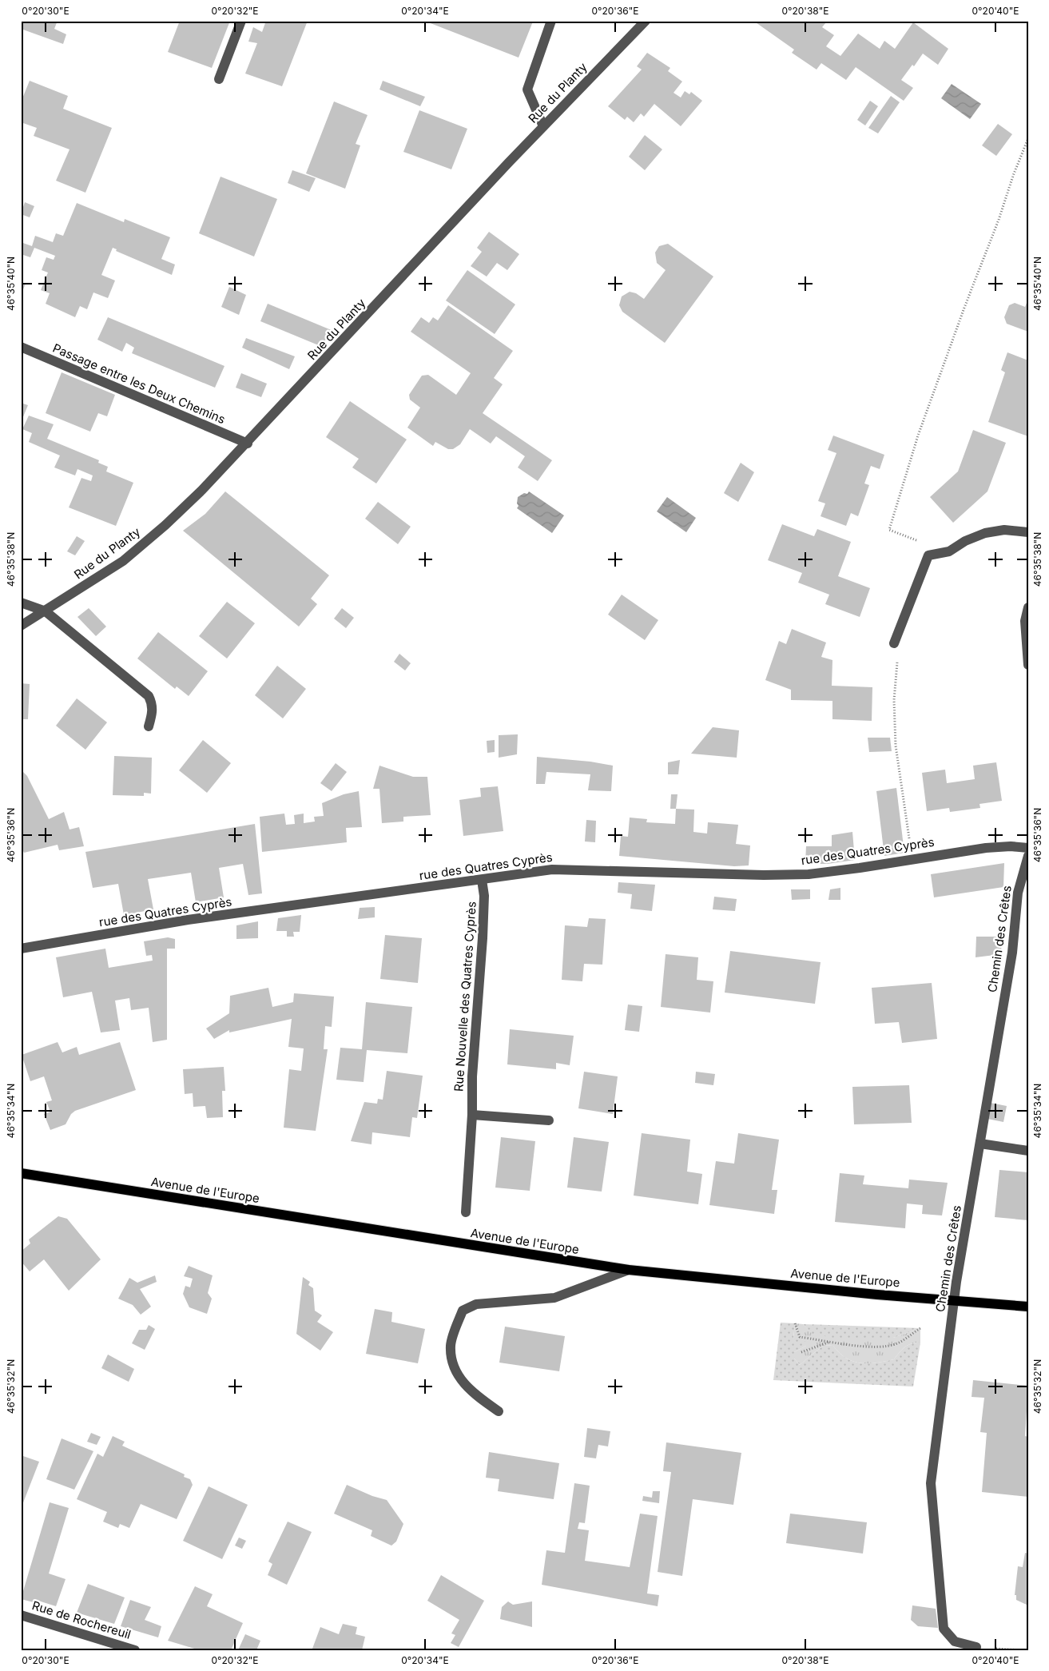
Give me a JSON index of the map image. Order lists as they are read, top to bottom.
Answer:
{
  "streets": {
    "main road": ["Avenue de l'Europe"],
    "street": [
      "Rue du Planty",
      "Passage entre les Deux Chemins",
      "rue des Quatres Cyprès",
      "Chemin des Crêtes",
      "Rue Nouvelle des Quatres Cyprès",
      "Rue de Rochereuil"
    ]
  },
  "crossings": [
    ["Rue du Planty", "Passage entre les Deux Chemins"],
    ["rue des Quatres Cyprès", "Rue Nouvelle des Quatres Cyprès"],
    ["Chemin des Crêtes", "Avenue de l'Europe"]
  ],
  "coordinates": [
    "0°20'30\"E",
    "0°20'32\"E",
    "0°20'34\"E",
    "0°20'36\"E",
    "0°20'38\"E",
    "0°20'40\"E",
    "46°35'40\"N",
    "46°35'38\"N",
    "46°35'36\"N",
    "46°35'34\"N",
    "46°35'32\"N"
  ]
}
